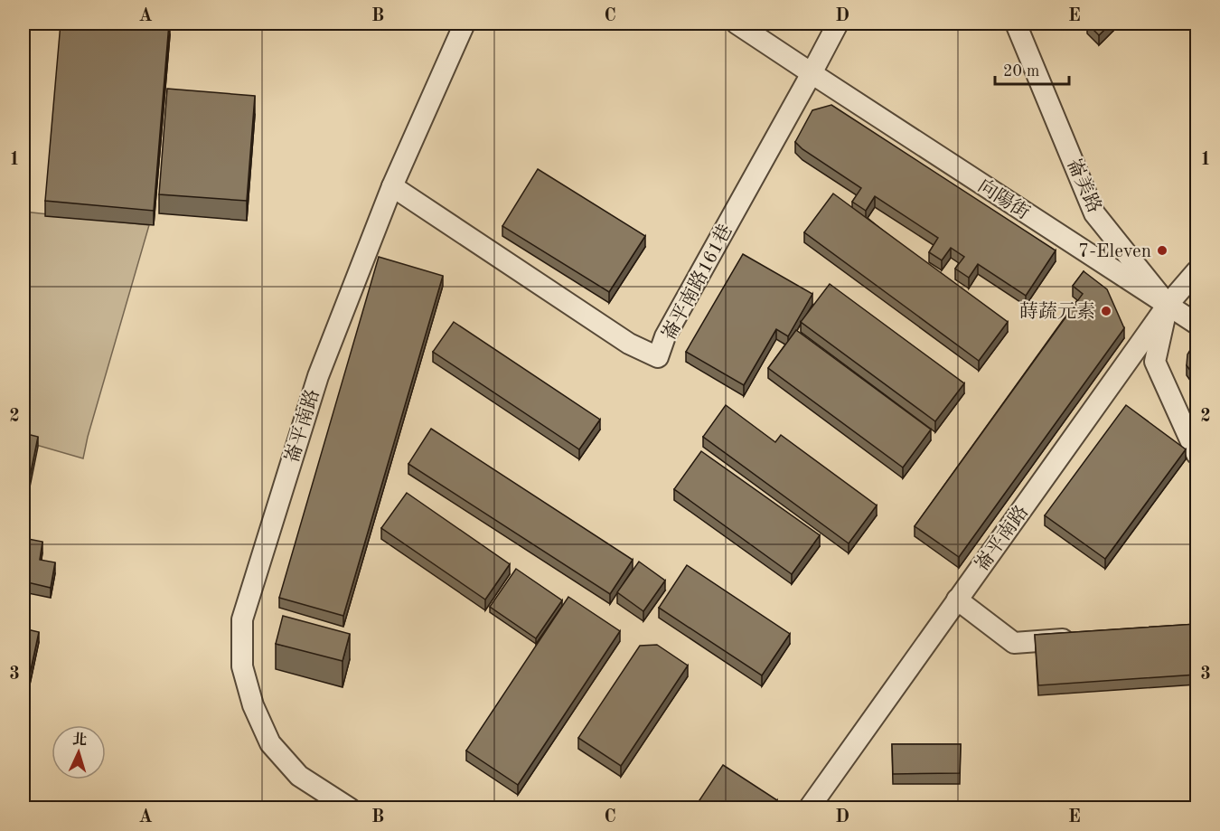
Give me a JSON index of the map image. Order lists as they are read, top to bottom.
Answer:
{
  "streets": {
    "street": [
      "崙美路",
      "向陽街",
      "崙平南路161巷",
      "崙平南路"
    ]
  },
  "crossings": [
    ["崙美路", "向陽街"],
    ["崙美路", "崙平南路"],
    ["向陽街", "崙平南路161巷"],
    ["向陽街", "崙平南路"],
    ["崙平南路161巷", "崙平南路"]
  ],
  "places": ["7-Eleven", "蒔蔬元素"],
  "scale_bar": "20 m",
  "north": "top",
  "grid": {
    "columns": [
      "A",
      "B",
      "C",
      "D",
      "E"
    ],
    "rows": ["1", "2", "3"]
  }
}
